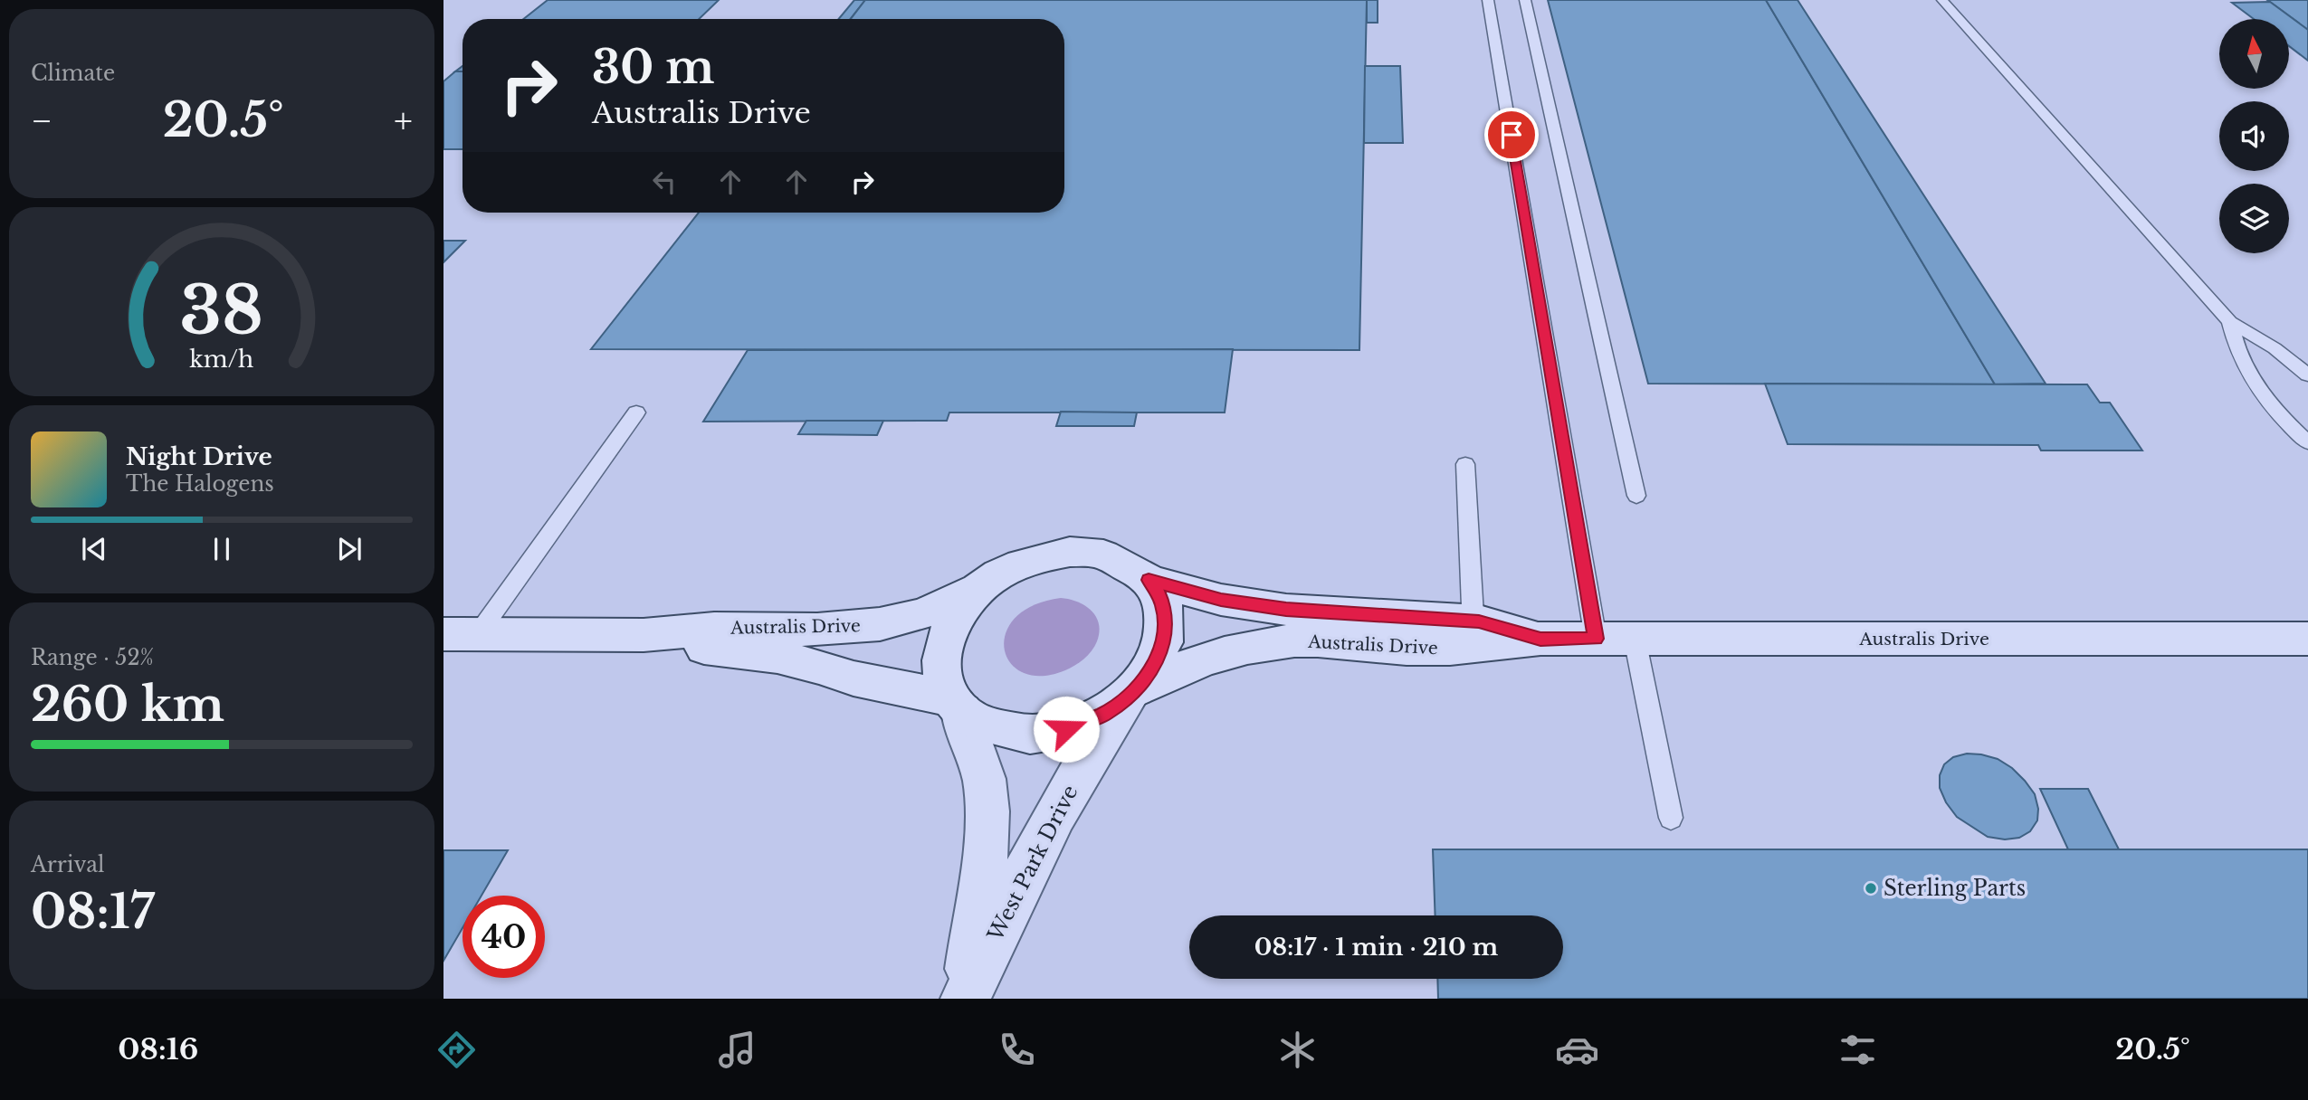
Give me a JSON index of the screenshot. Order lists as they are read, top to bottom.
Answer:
{
  "streets": {
    "street": ["Australis Drive", "West Park Drive"]
  },
  "crossings": [
    ["Australis Drive", "West Park Drive"]
  ],
  "places": ["Sterling Parts"],
  "north": "top",
  "page": {
    "tile": [
      "Climate",
      ["Range · 52%", "260 km"],
      ["Arrival", "08:17"]
    ],
    "turn": ["30 m", "Australis Drive"],
    "heat": ["−", "20.5°", "+"],
    "song": ["Night Drive", "The Halogens"],
    "limit": "40",
    "trip": "08:17 · 1 min · 210 m",
    "tabs": ["08:16", "20.5°"],
    "gauge": ["38", "km/h"]
  }
}
